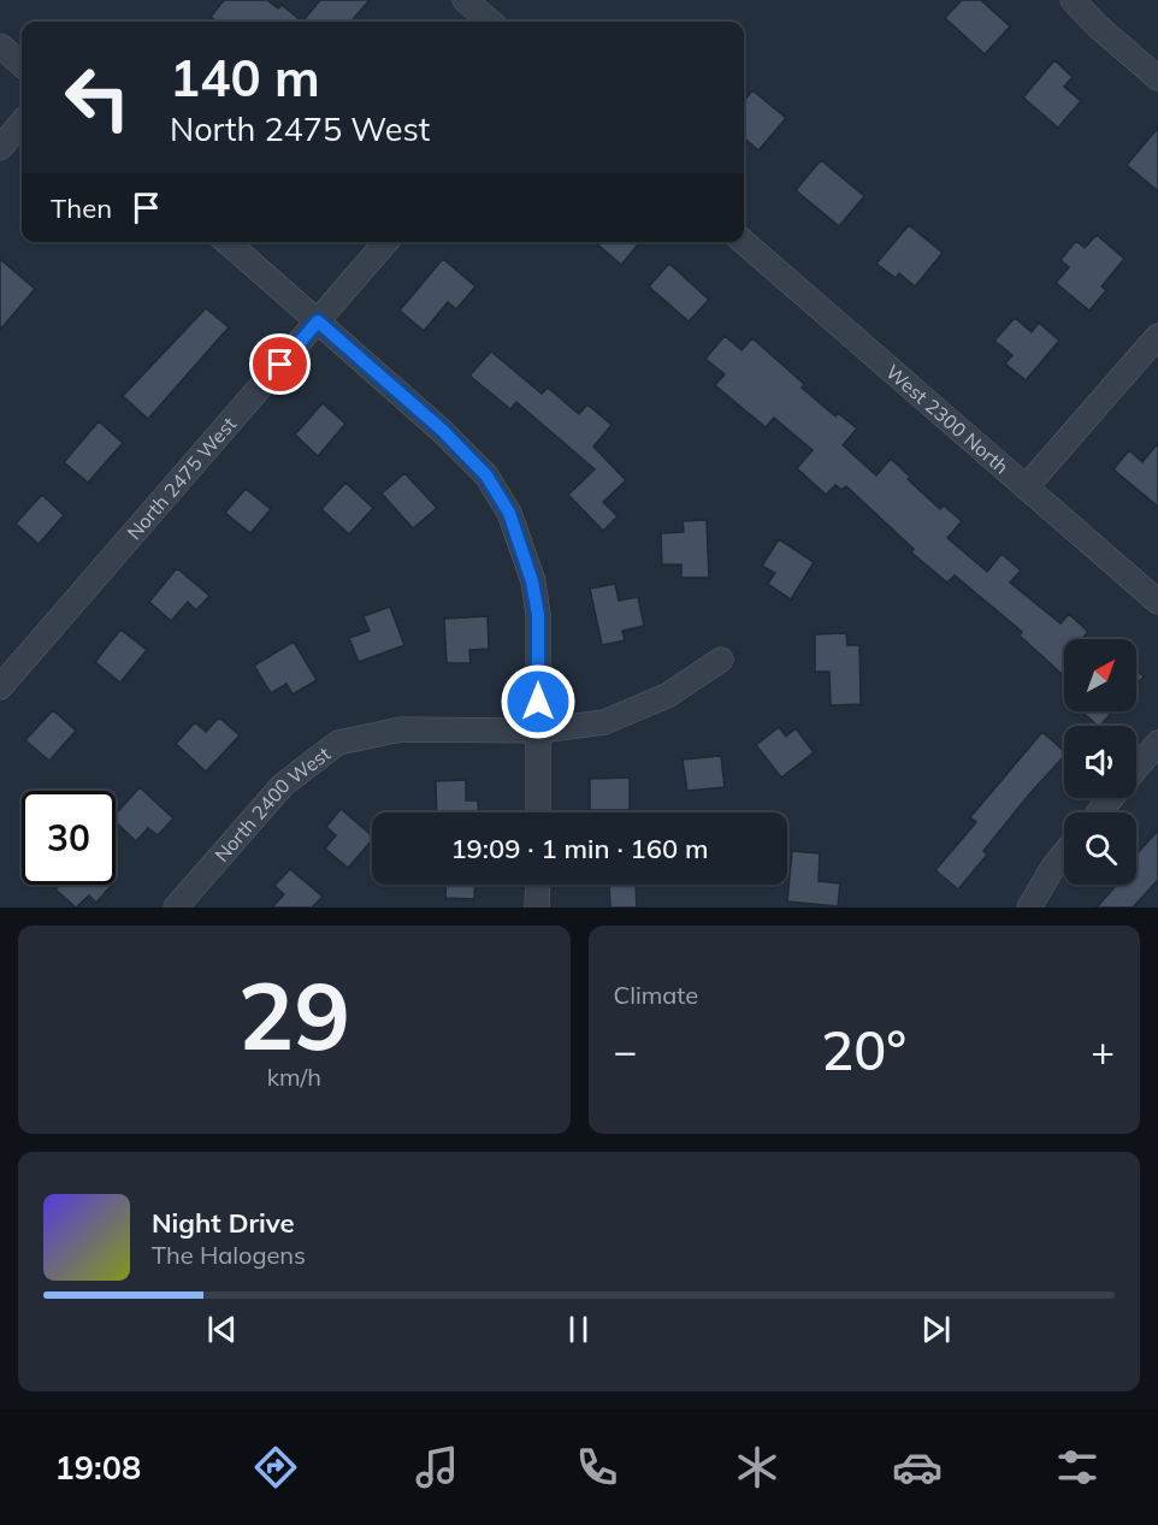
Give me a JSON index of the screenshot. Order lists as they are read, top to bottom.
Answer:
{
  "streets": {
    "street": ["West 2300 North", "North 2475 West", "North 2400 West"]
  },
  "north": "top right",
  "page": {
    "turn": ["140 m", "North 2475 West"],
    "then": "Then",
    "limit": "30",
    "trip": "19:09 · 1 min · 160 m",
    "tile": [
      ["29", "km/h"],
      "Climate"
    ],
    "heat": ["−", "20°", "+"],
    "song": ["Night Drive", "The Halogens"],
    "tabs": "19:08"
  }
}
